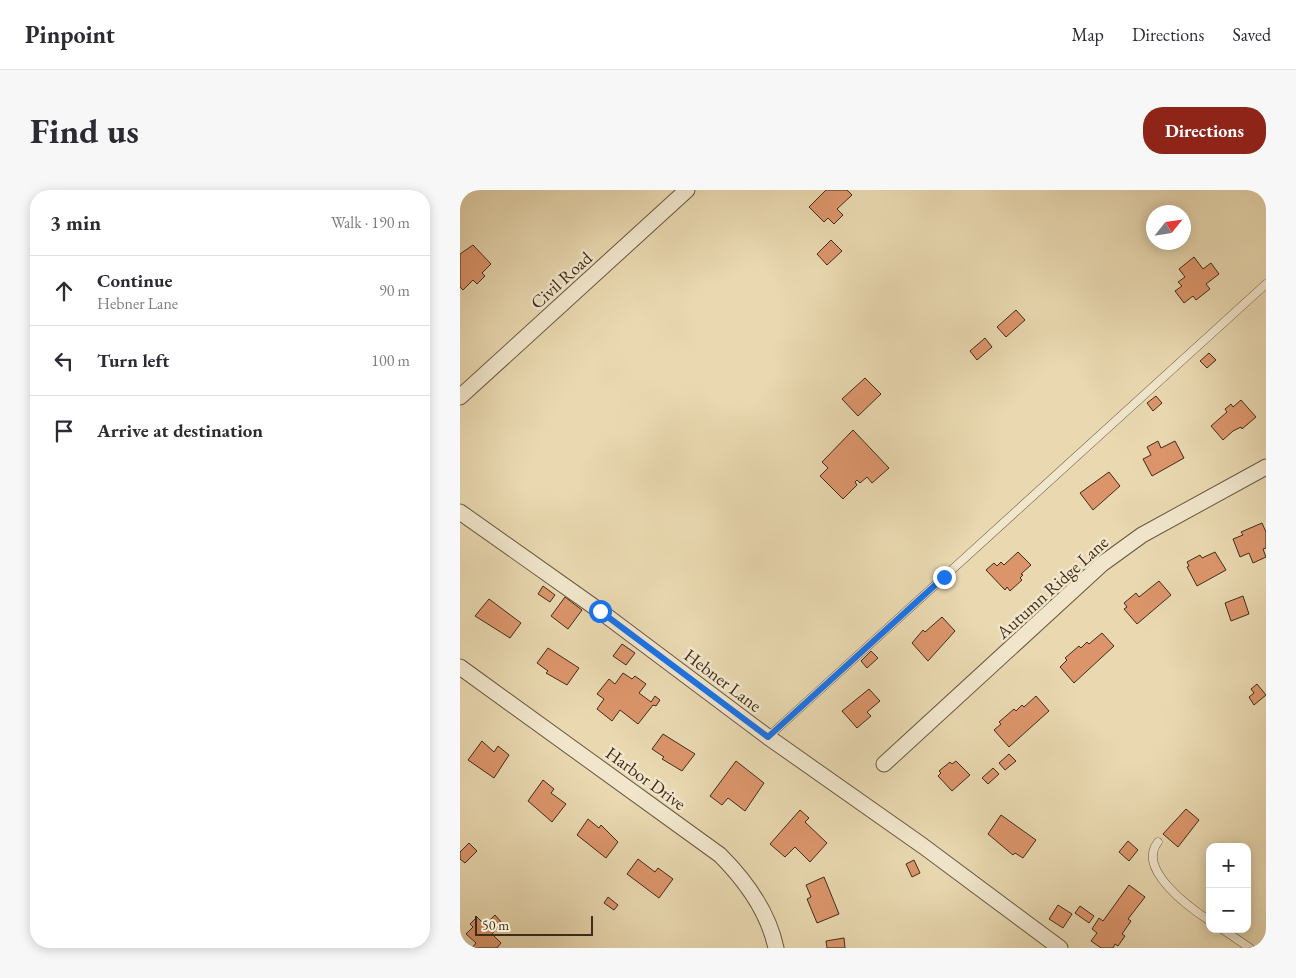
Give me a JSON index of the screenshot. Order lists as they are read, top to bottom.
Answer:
{
  "streets": {
    "street": [
      "Civil Road",
      "Autumn Ridge Lane",
      "Hebner Lane",
      "Harbor Drive"
    ]
  },
  "scale_bar": "50 m",
  "north": "top right",
  "page": {
    "header": "Pinpoint",
    "nav": ["Map", "Directions", "Saved"],
    "buttons": "Directions",
    "title": "Find us",
    "heading": ["3 min", "Walk · 190 m"],
    "list": [
      ["Continue", "Hebner Lane", "90 m"],
      ["Turn left", "100 m"],
      "Arrive at destination"
    ],
    "map_buttons": ["+", "−"],
    "scale": "50 m"
  }
}
